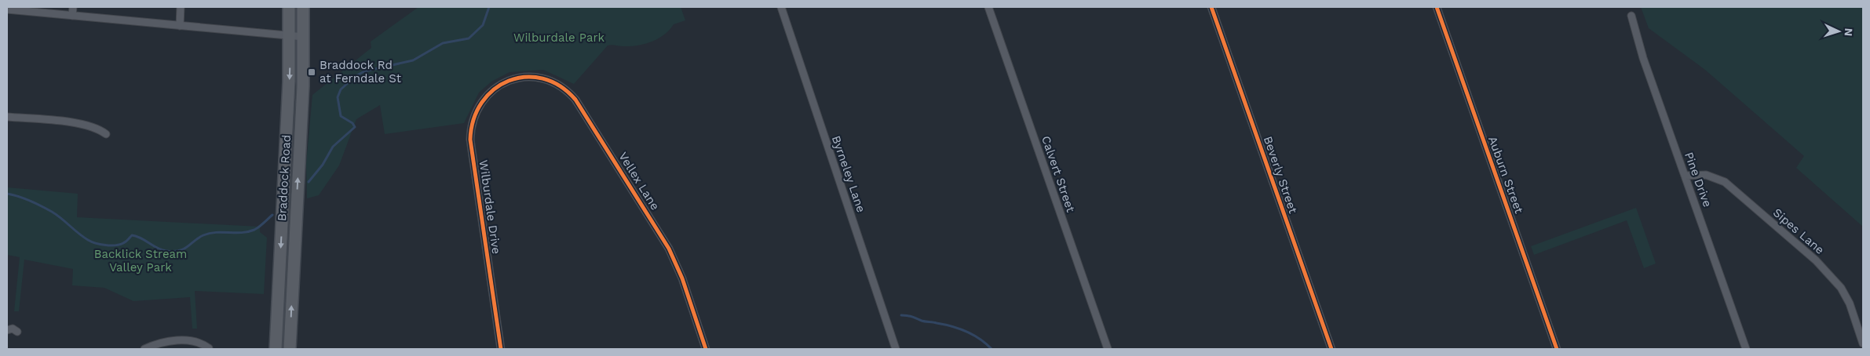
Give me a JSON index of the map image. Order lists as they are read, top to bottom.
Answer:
{
  "streets": {
    "main road": ["Braddock Road"],
    "street": [
      "Byrneley Lane",
      "Calvert Street",
      "Beverly Street",
      "Auburn Street",
      "Pine Drive",
      "Vellex Lane",
      "Wilburdale Drive",
      "Sipes Lane"
    ]
  },
  "crossings": [
    ["Pine Drive", "Sipes Lane"],
    ["Vellex Lane", "Wilburdale Drive"]
  ],
  "parks": ["Wilburdale Park", "Backlick Stream Valley Park"],
  "places": {
    "transit": ["Braddock Rd at Ferndale St"]
  },
  "north": "right"
}
